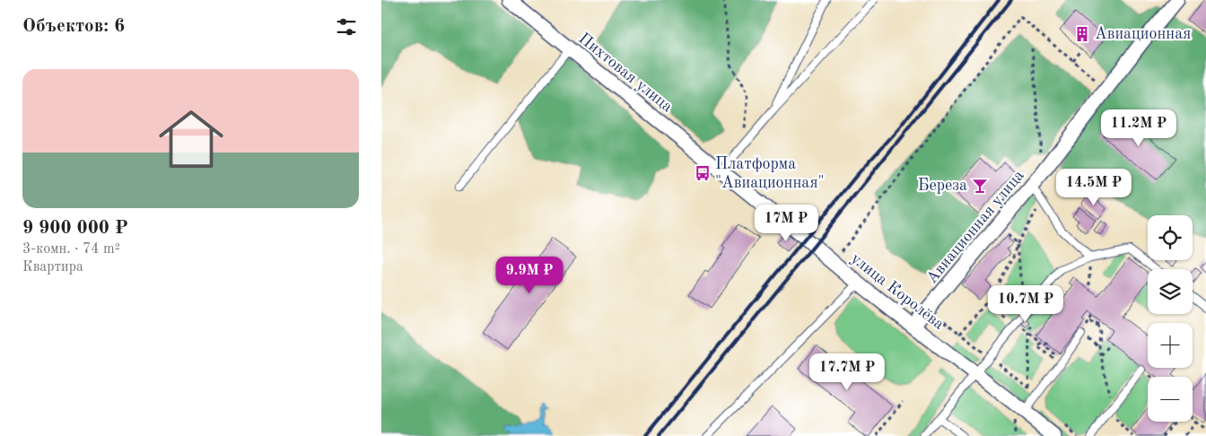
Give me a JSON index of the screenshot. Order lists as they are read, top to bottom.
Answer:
{
  "streets": {
    "street": ["Пихтовая улица", "Авиационная улица", "улица Королёва"]
  },
  "crossings": [
    ["Пихтовая улица", "улица Королёва"],
    ["Авиационная улица", "улица Королёва"]
  ],
  "places": {
    "building": ["Авиационная"],
    "bus stop": ["Платформа \"Авиационная\""],
    "bar": ["Береза"]
  },
  "page": {
    "heading": "Объектов: 6",
    "list": [
      {
        "name": "9 900 000 ₽",
        "note": "3-комн. · 74 m² · Квартира"
      }
    ],
    "price": [
      "11.2M ₽",
      "14.5M ₽",
      "17M ₽",
      "9.9M ₽",
      "10.7M ₽",
      "17.7M ₽"
    ],
    "map_buttons": ["+", "−"]
  }
}
